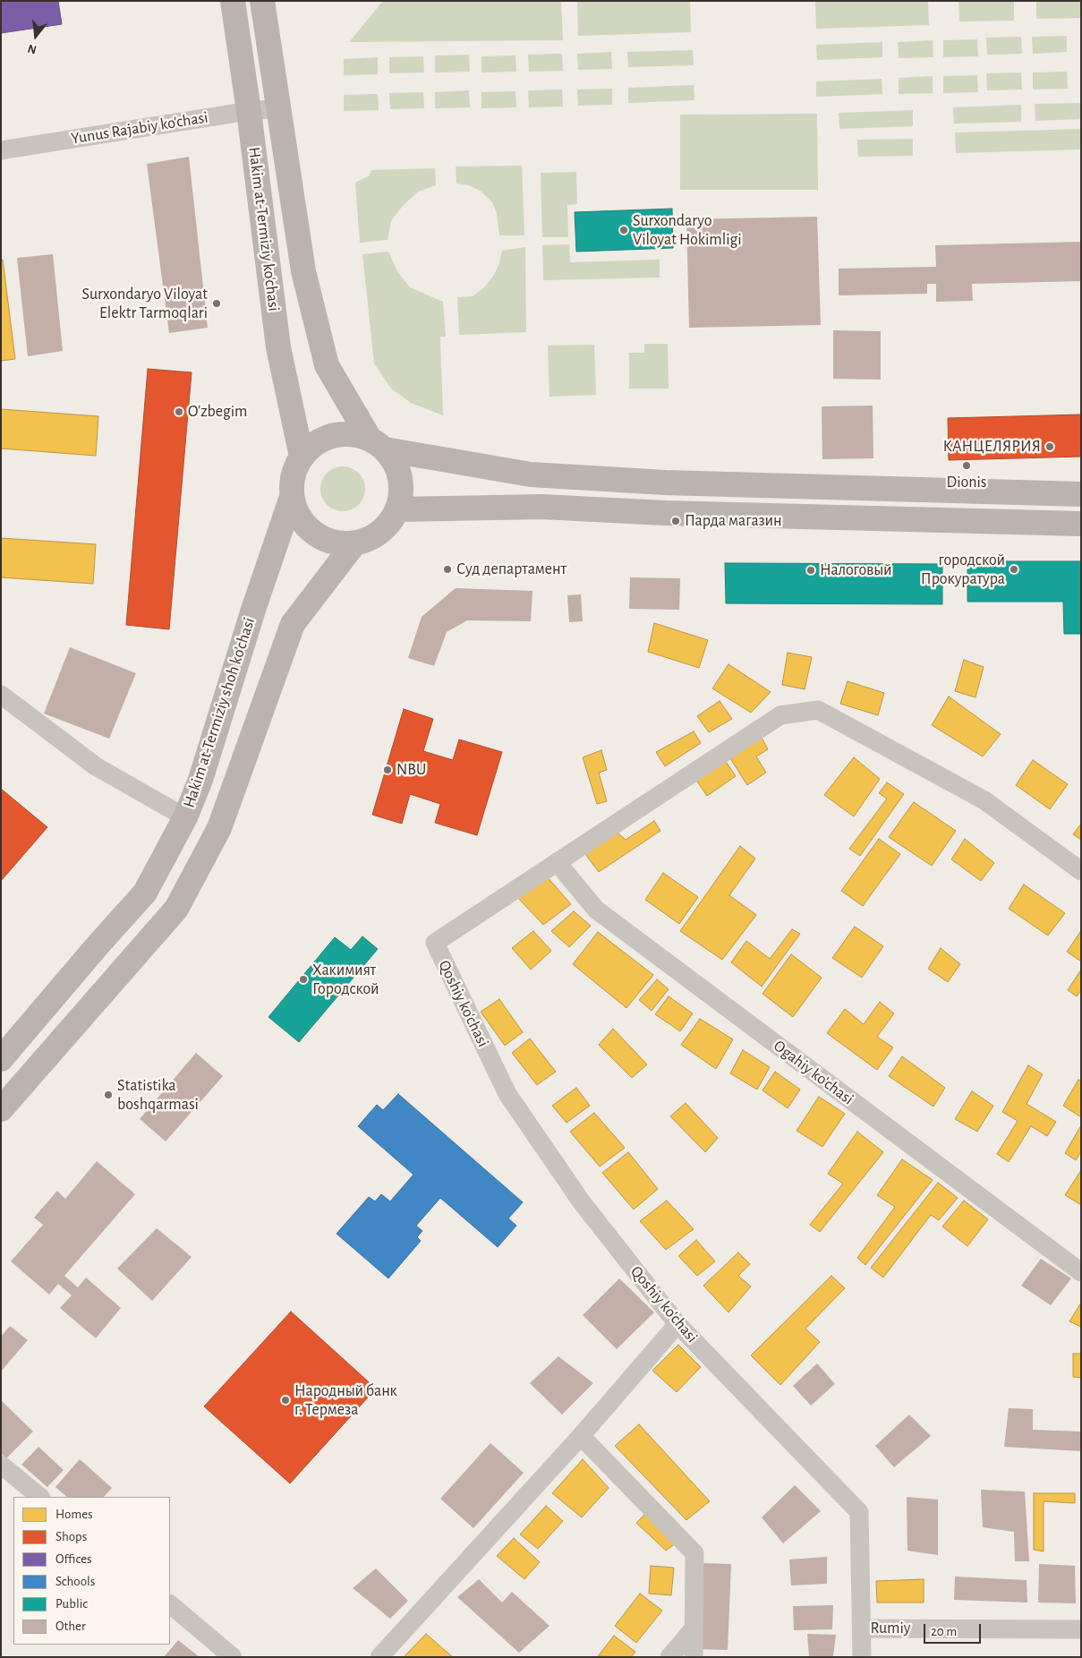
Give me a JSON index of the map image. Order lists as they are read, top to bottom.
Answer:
{
  "streets": {
    "main road": ["Hakim at-Termiziy ko'chasi", "Hakim at-Termiziy shoh ko'chasi"],
    "street": [
      "Yunus Rajabiy ko'chasi",
      "Qoshiy ko'chasi",
      "Ogahiy ko'chasi",
      "Rumiy"
    ]
  },
  "crossings": [
    ["Yunus Rajabiy ko'chasi", "Hakim at-Termiziy ko'chasi"],
    ["Hakim at-Termiziy ko'chasi", "Hakim at-Termiziy shoh ko'chasi"],
    ["Qoshiy ko'chasi", "Ogahiy ko'chasi"],
    ["Qoshiy ko'chasi", "Rumiy"]
  ],
  "places": [
    "Surxondaryo Viloyat Hokimligi",
    "Surxondaryo Viloyat Elektr Tarmoqlari",
    "O'zbegim",
    "КАНЦЕЛЯРИЯ",
    "Dionis",
    "Парда магазин",
    "Суд департамент",
    "городской Прокуратура",
    "Налоговый",
    "NBU",
    "Хакимият Городской",
    "Statistika boshqarmasi",
    "Народный банк г. Термеза"
  ],
  "legend": [
    "Homes",
    "Shops",
    "Offices",
    "Schools",
    "Public",
    "Other"
  ],
  "scale_bar": "20 m",
  "north": "bottom"
}
